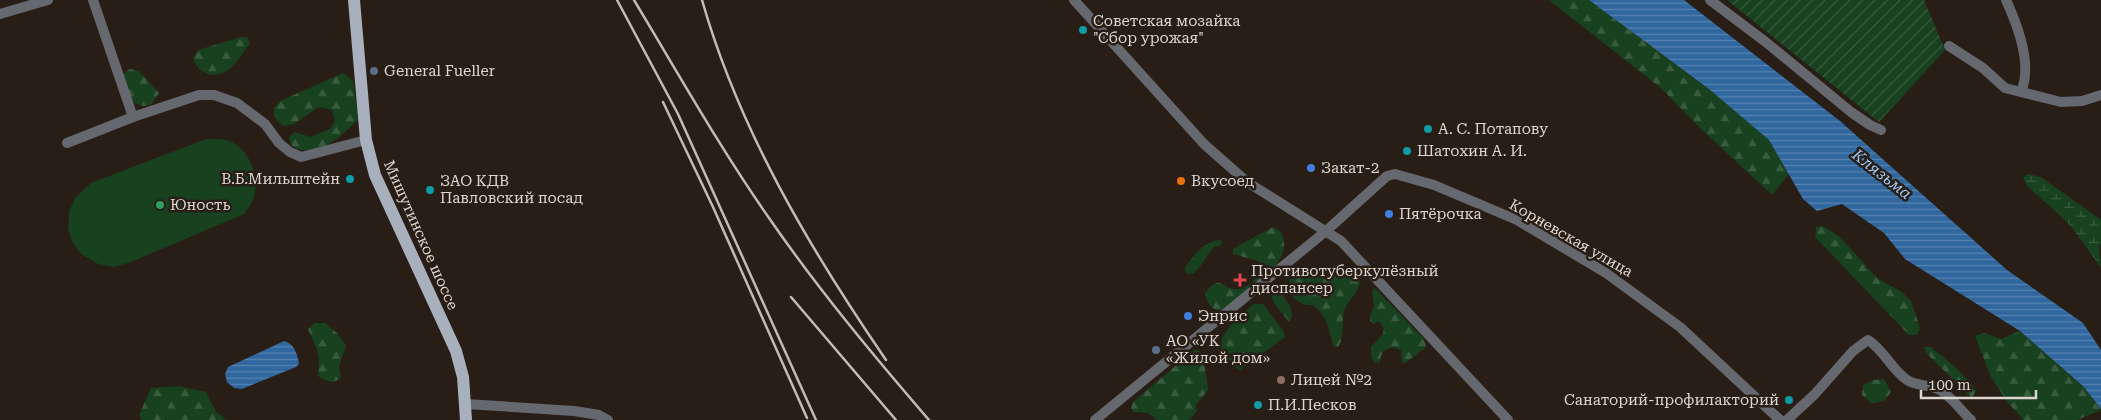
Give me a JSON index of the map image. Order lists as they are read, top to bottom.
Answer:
{
  "streets": {
    "main road": ["Мишутинское шоссе"],
    "street": ["Корневская улица"]
  },
  "water": ["Клязьма"],
  "places": {
    "other": [
      "Советская мозайка \"Сбор урожая\"",
      "General Fueller",
      "А. С. Потапову",
      "Шатохин А. И.",
      "Закат-2",
      "В.Б.Мильштейн",
      "Вкусоед",
      "ЗАО КДВ Павловский посад",
      "Юность",
      "Пятёрочка",
      "Энрис",
      "АО «УК «Жилой дом»",
      "Лицей №2",
      "Санаторий-профилакторий",
      "П.И.Песков"
    ],
    "health": ["Противотуберкулёзный диспансер"]
  },
  "scale_bar": "100 m"
}
